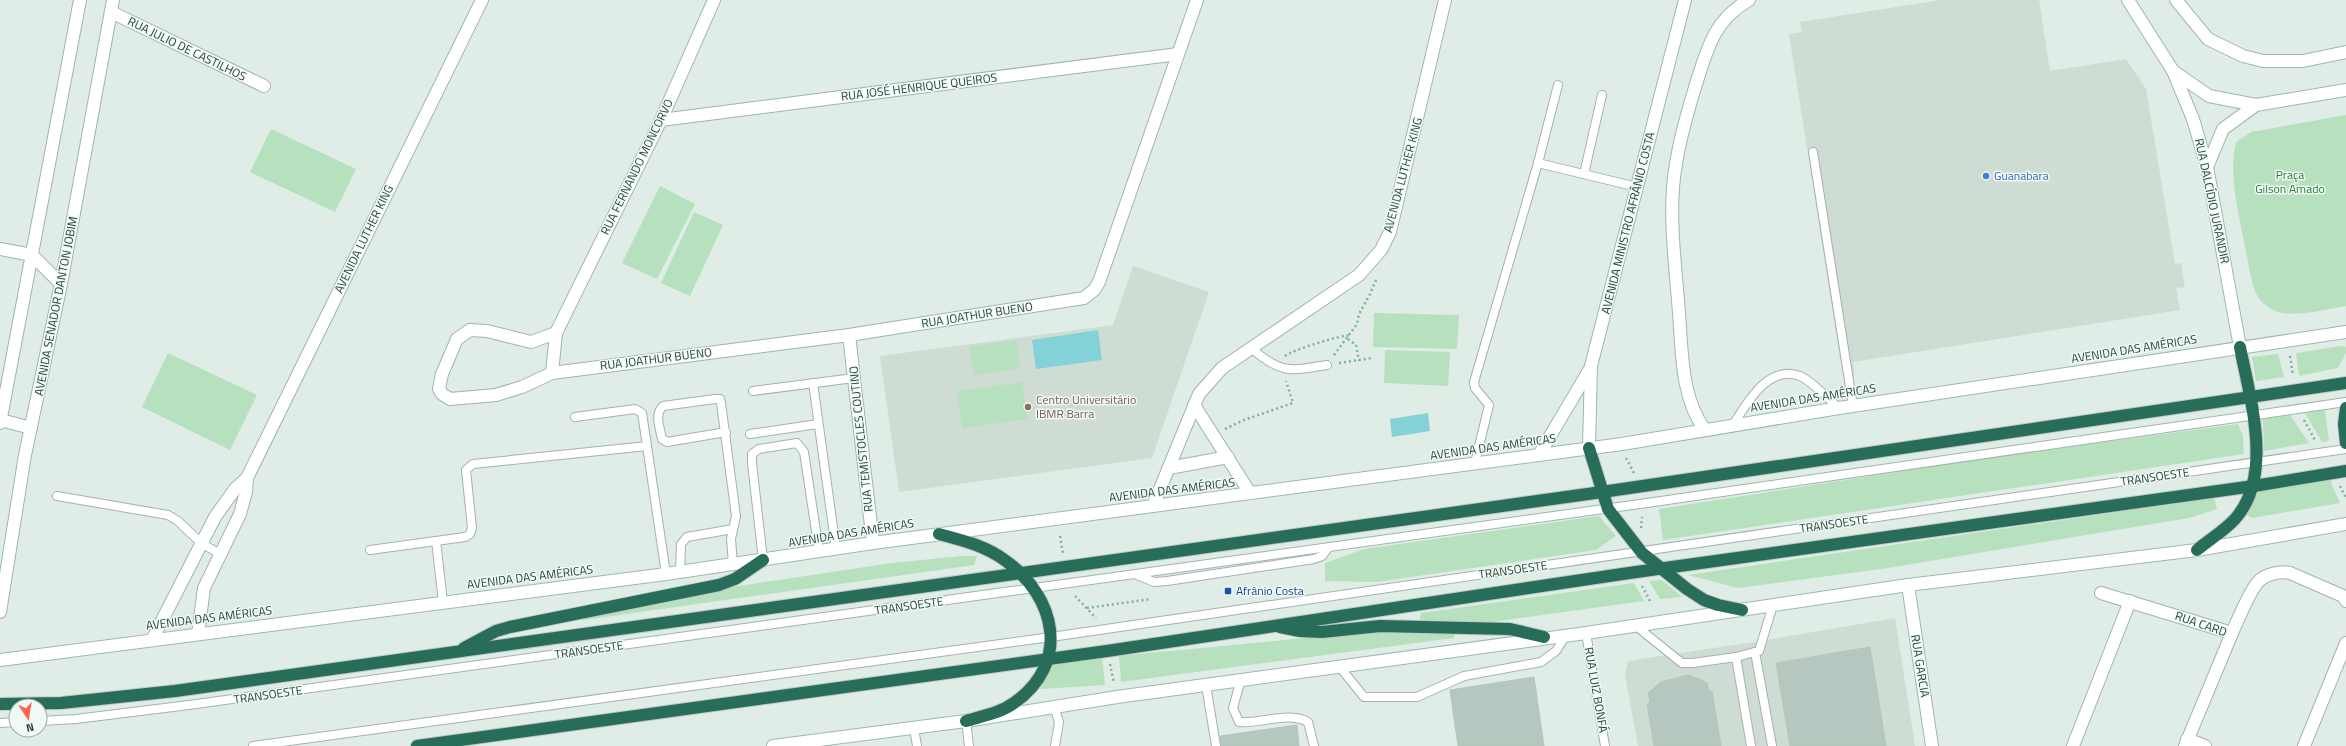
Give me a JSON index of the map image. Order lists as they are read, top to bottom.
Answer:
{
  "streets": {
    "street": [
      "RUA JULIO DE CASTILHOS",
      "RUA JOSÉ HENRIQUE QUEIROS",
      "RUA FERNANDO MONCORVO",
      "AVENIDA LUTHER KING",
      "RUA DALCÍDIO JURANDIR",
      "AVENIDA MINISTRO AFRÂNIO COSTA",
      "AVENIDA SENADOR DANTON JOBIM",
      "RUA JOATHUR BUENO",
      "AVENIDA DAS AMÉRICAS",
      "RUA TEMISTOCLES COUTINO",
      "RUA CARD",
      "RUA GARCIA"
    ],
    "lane": ["TRANSOESTE", "RUA LUIZ BONFÁ"]
  },
  "crossings": [
    ["RUA JULIO DE CASTILHOS", "AVENIDA SENADOR DANTON JOBIM"],
    ["RUA JOSÉ HENRIQUE QUEIROS", "RUA FERNANDO MONCORVO"],
    ["RUA JOSÉ HENRIQUE QUEIROS", "RUA JOATHUR BUENO"],
    ["RUA FERNANDO MONCORVO", "RUA JOATHUR BUENO"],
    ["AVENIDA LUTHER KING", "AVENIDA DAS AMÉRICAS"],
    ["RUA DALCÍDIO JURANDIR", "AVENIDA DAS AMÉRICAS"],
    ["AVENIDA MINISTRO AFRÂNIO COSTA", "AVENIDA DAS AMÉRICAS"],
    ["RUA JOATHUR BUENO", "RUA TEMISTOCLES COUTINO"],
    ["AVENIDA DAS AMÉRICAS", "RUA TEMISTOCLES COUTINO"]
  ],
  "parks": ["Praça Gilson Amado"],
  "places": {
    "other": ["Guanabara", "Centro Universitário IBMR Barra"],
    "transit": ["Afrânio Costa"]
  },
  "north": "bottom"
}
